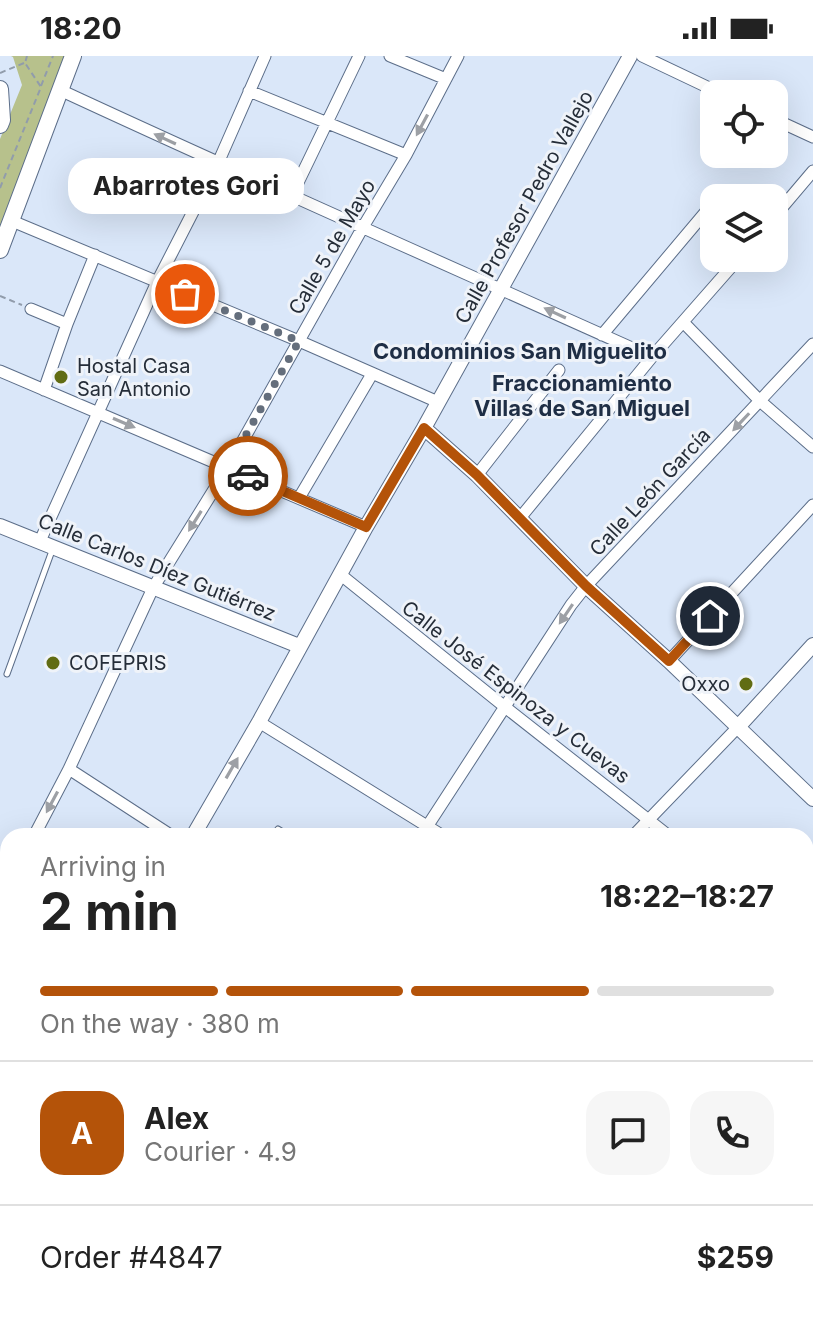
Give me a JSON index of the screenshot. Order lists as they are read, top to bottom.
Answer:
{
  "streets": {
    "street": [
      "Calle Profesor Pedro Vallejo",
      "Calle 5 de Mayo",
      "Calle León García",
      "Calle Carlos Díez Gutiérrez",
      "Calle José Espinoza y Cuevas"
    ]
  },
  "crossings": [
    ["Calle Profesor Pedro Vallejo", "Calle Carlos Díez Gutiérrez"],
    ["Calle Profesor Pedro Vallejo", "Calle José Espinoza y Cuevas"],
    ["Calle 5 de Mayo", "Calle Carlos Díez Gutiérrez"],
    ["Calle León García", "Calle José Espinoza y Cuevas"]
  ],
  "one_way": ["Calle León García"],
  "districts": ["Condominios San Miguelito", "Fraccionamiento Villas de San Miguel"],
  "places": [
    "Abarrotes Gori",
    "Hostal Casa San Antonio",
    "COFEPRIS",
    "Oxxo"
  ],
  "page": {
    "status": "18:20",
    "bubble": "Abarrotes Gori",
    "heading": ["2 min", "Arriving in", "18:22–18:27"],
    "panel": [
      "Alex",
      "Courier · 4.9",
      "Order #4847",
      "$259"
    ],
    "bar": "On the way · 380 m",
    "round": "A"
  }
}
